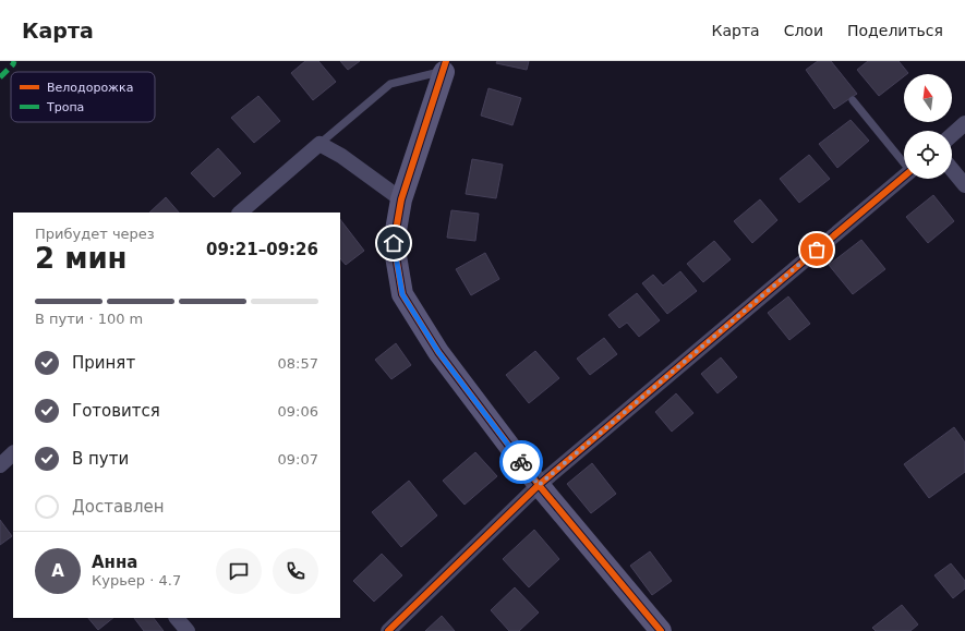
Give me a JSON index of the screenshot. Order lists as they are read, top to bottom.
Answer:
{
  "legend": ["Велодорожка", "Тропа"],
  "north": "top",
  "page": {
    "header": "Карта",
    "nav": ["Карта", "Слои", "Поделиться"],
    "heading": ["2 мин", "Прибудет через", "09:21–09:26"],
    "panel": ["Анна", "Курьер · 4.7"],
    "bar": "В пути · 100 m",
    "list": [
      ["Принят", "08:57"],
      ["Готовится", "09:06"],
      ["В пути", "09:07"],
      "Доставлен"
    ],
    "round": "А"
  }
}
